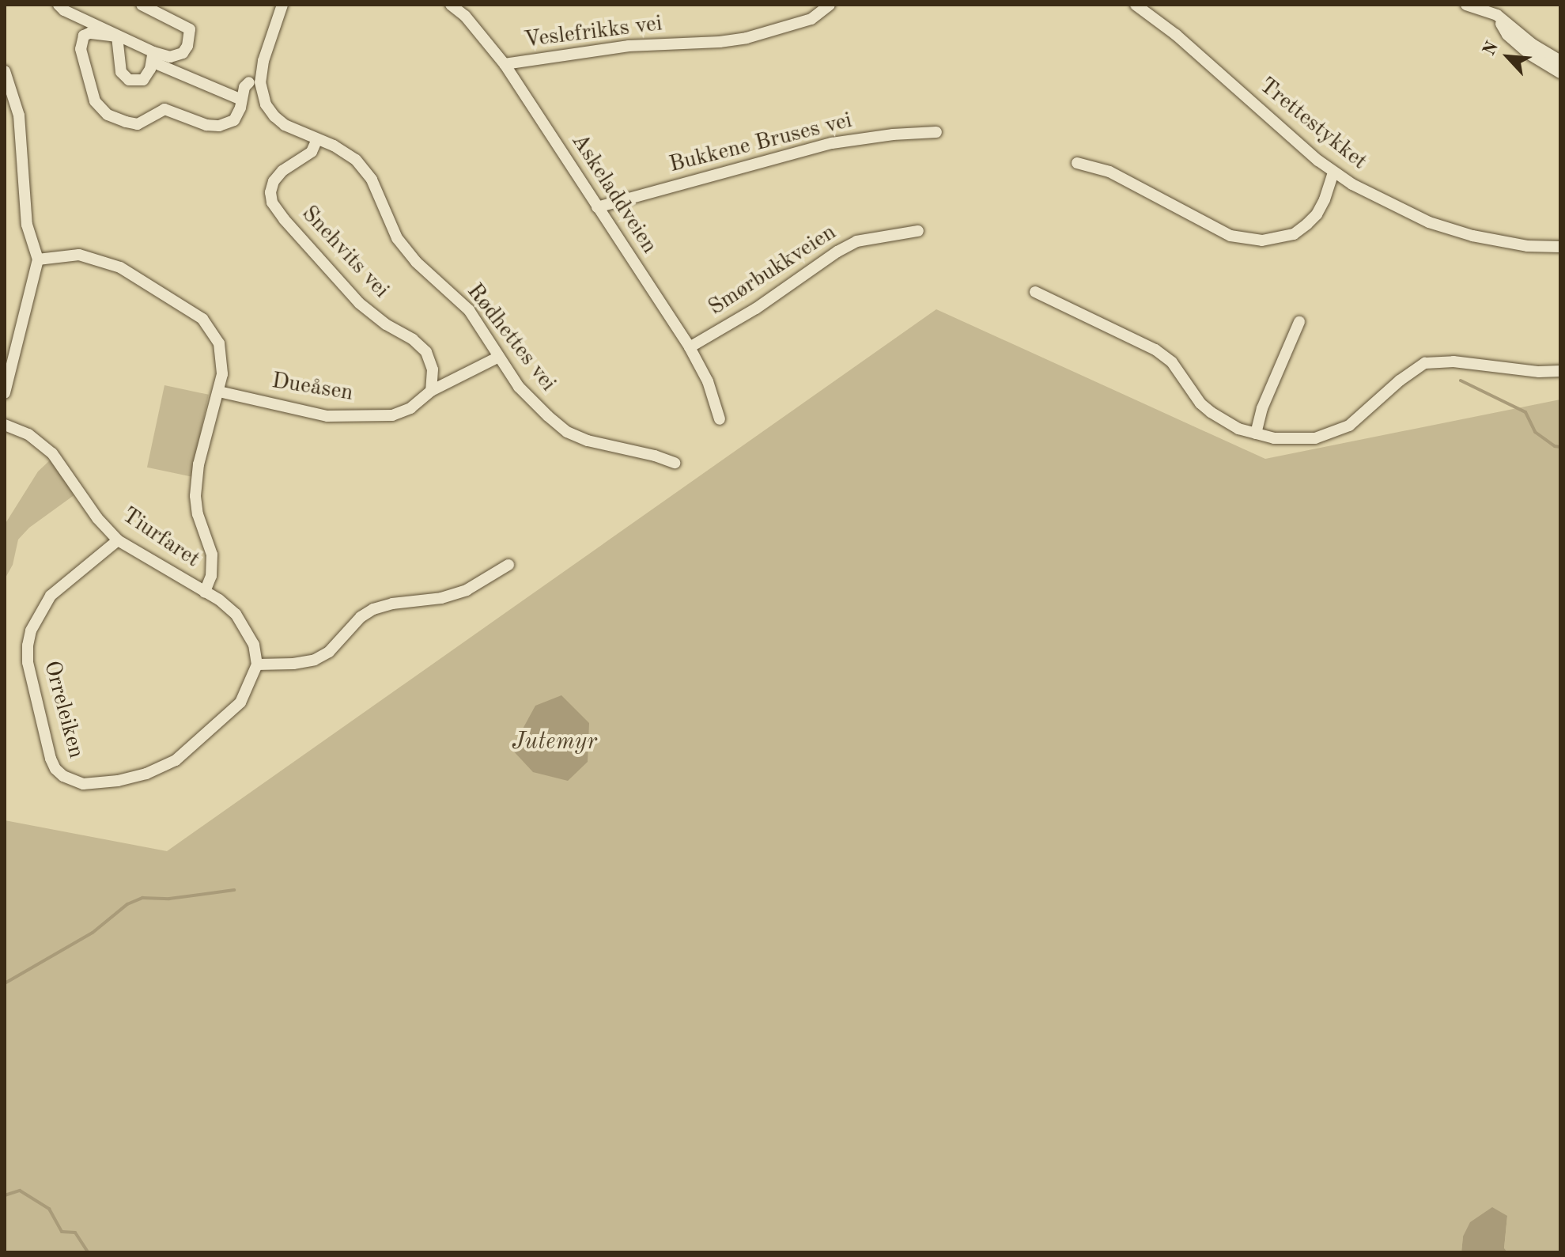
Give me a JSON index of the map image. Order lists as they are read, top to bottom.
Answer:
{
  "streets": {
    "street": [
      "Veslefrikks vei",
      "Trettestykket",
      "Bukkene Bruses vei",
      "Askeladdveien",
      "Snehvits vei",
      "Smørbukkveien",
      "Rødhettes vei",
      "Dueåsen",
      "Tiurfaret",
      "Orreleiken"
    ]
  },
  "crossings": [
    ["Veslefrikks vei", "Askeladdveien"],
    ["Bukkene Bruses vei", "Askeladdveien"],
    ["Askeladdveien", "Smørbukkveien"],
    ["Snehvits vei", "Rødhettes vei"],
    ["Snehvits vei", "Dueåsen"],
    ["Rødhettes vei", "Dueåsen"],
    ["Tiurfaret", "Orreleiken"]
  ],
  "water": ["Jutemyr"],
  "north": "top left"
}
